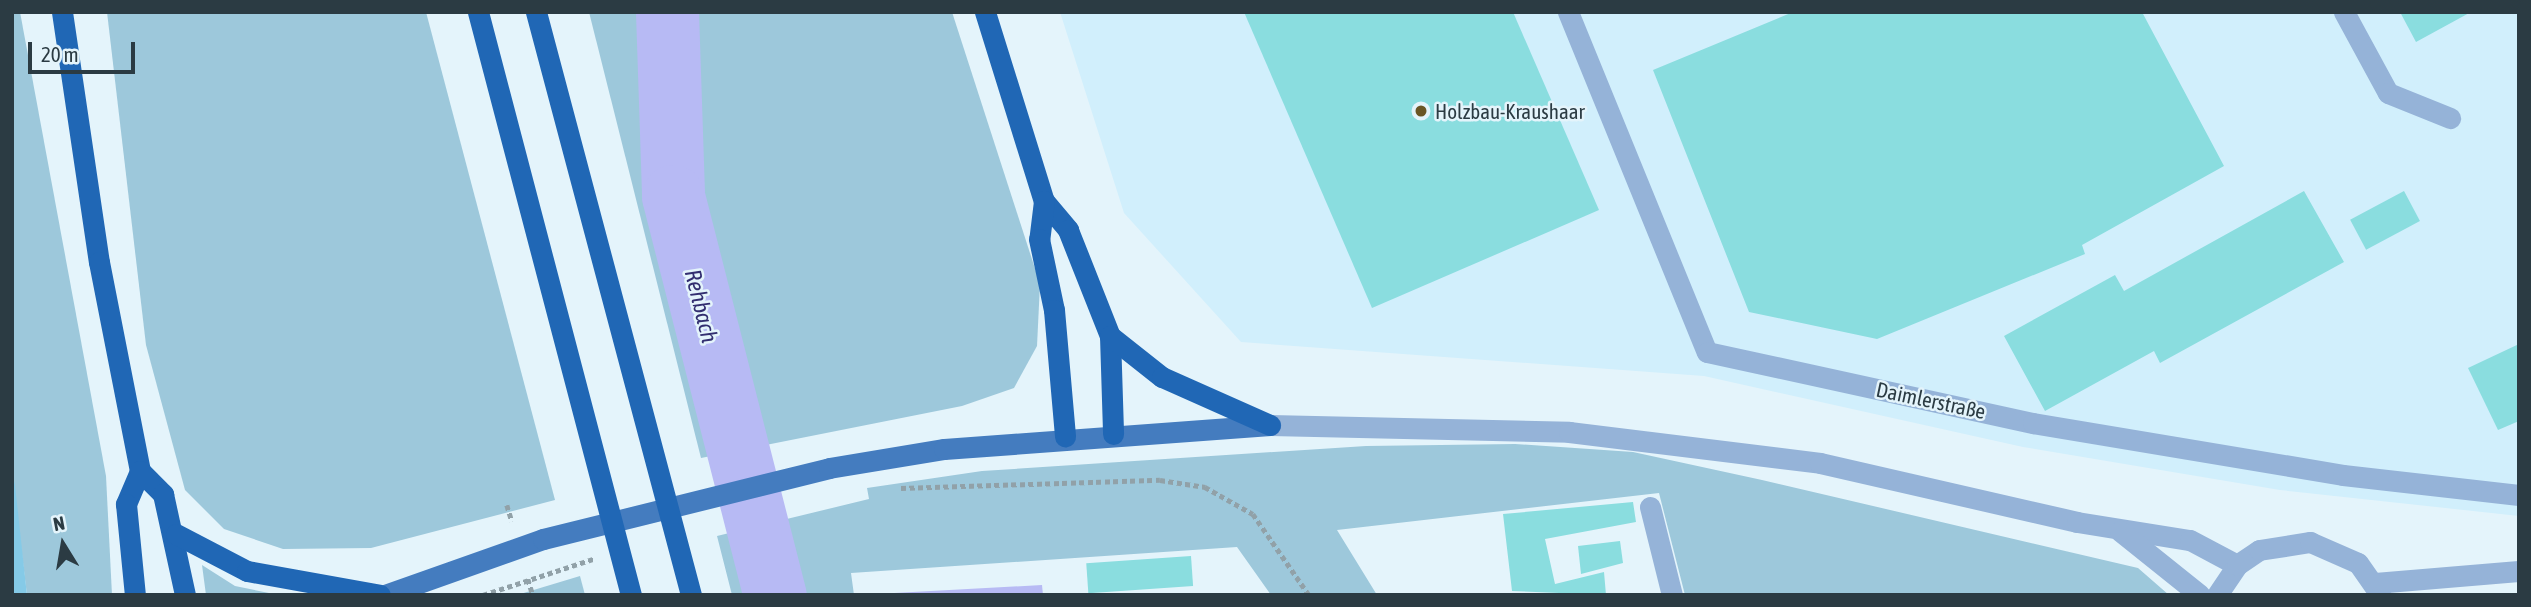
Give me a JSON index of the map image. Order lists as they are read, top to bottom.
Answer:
{
  "streets": {
    "street": ["Daimlerstraße"]
  },
  "water": ["Rehbach"],
  "places": ["Holzbau-Kraushaar"],
  "scale_bar": "20 m",
  "north": "top"
}
